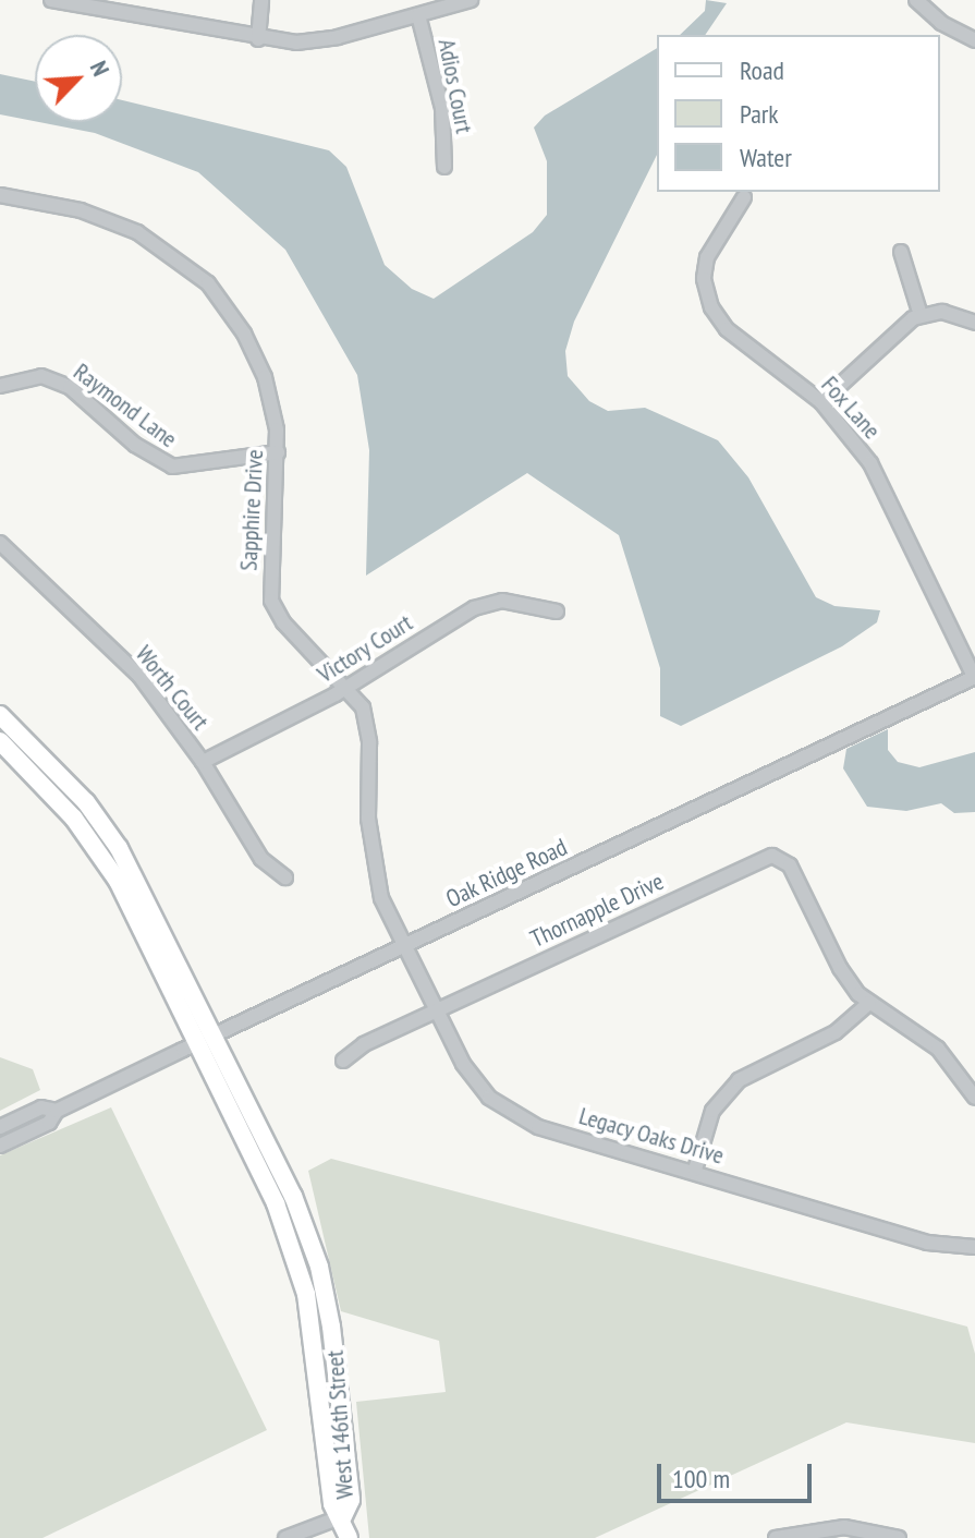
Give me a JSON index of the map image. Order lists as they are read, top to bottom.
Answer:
{
  "streets": {
    "main road": ["West 146th Street"],
    "street": [
      "Adios Court",
      "Raymond Lane",
      "Fox Lane",
      "Sapphire Drive",
      "Victory Court",
      "Worth Court",
      "Oak Ridge Road",
      "Thornapple Drive",
      "Legacy Oaks Drive"
    ]
  },
  "crossings": [
    ["Raymond Lane", "Sapphire Drive"],
    ["Fox Lane", "Oak Ridge Road"],
    ["Sapphire Drive", "Victory Court"],
    ["Sapphire Drive", "Oak Ridge Road"],
    ["Sapphire Drive", "Legacy Oaks Drive"],
    ["Victory Court", "Worth Court"],
    ["Oak Ridge Road", "Legacy Oaks Drive"],
    ["Oak Ridge Road", "West 146th Street"],
    ["Thornapple Drive", "Legacy Oaks Drive"]
  ],
  "legend": ["Road", "Park", "Water"],
  "scale_bar": "100 m",
  "north": "top right"
}
